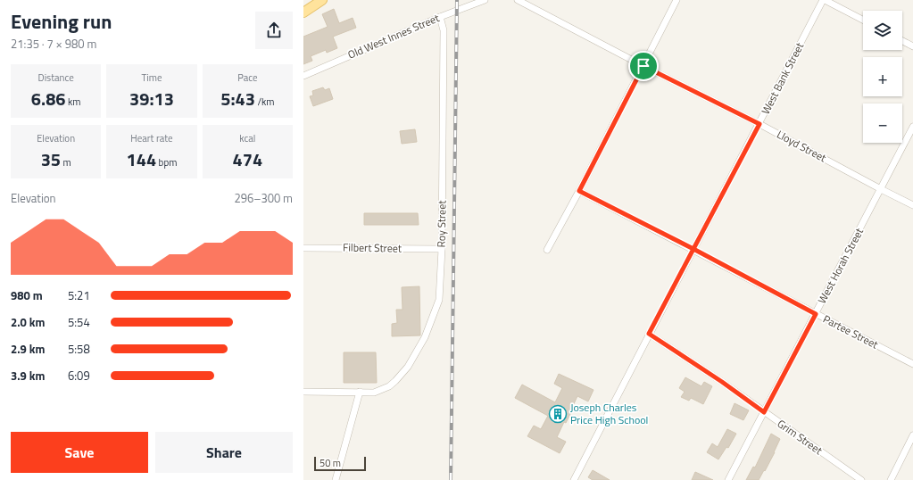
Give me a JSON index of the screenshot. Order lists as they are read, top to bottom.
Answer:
{
  "streets": {
    "street": [
      "Old West Innes Street",
      "West Bank Street",
      "Lloyd Street",
      "Roy Street",
      "Filbert Street",
      "West Horah Street",
      "Partee Street",
      "Grim Street"
    ]
  },
  "crossings": [
    ["Old West Innes Street", "Roy Street"],
    ["West Bank Street", "Lloyd Street"],
    ["West Bank Street", "Partee Street"],
    ["West Bank Street", "Grim Street"],
    ["Lloyd Street", "West Horah Street"],
    ["Roy Street", "Filbert Street"],
    ["West Horah Street", "Partee Street"],
    ["West Horah Street", "Grim Street"]
  ],
  "places": {
    "building": ["Joseph Charles Price High School"]
  },
  "scale_bar": "50 m",
  "page": {
    "heading": ["Evening run", "21:35 · 7 × 980 m"],
    "map_buttons": ["+", "−"],
    "stats": [
      ["Distance", "6.86 km"],
      ["Time", "39:13"],
      ["Pace", "5:43 /km"],
      ["Elevation", "35 m"],
      ["Heart rate", "144 bpm"],
      ["kcal", "474"]
    ],
    "chart": ["Elevation", "296–300 m"],
    "list": [
      {
        "name": "980 m",
        "note": "5:21"
      },
      {
        "name": "2.0 km",
        "note": "5:54"
      },
      {
        "name": "2.9 km",
        "note": "5:58"
      },
      {
        "name": "3.9 km",
        "note": "6:09"
      }
    ],
    "buttons": ["Save", "Share"],
    "scale": "50 m"
  }
}
